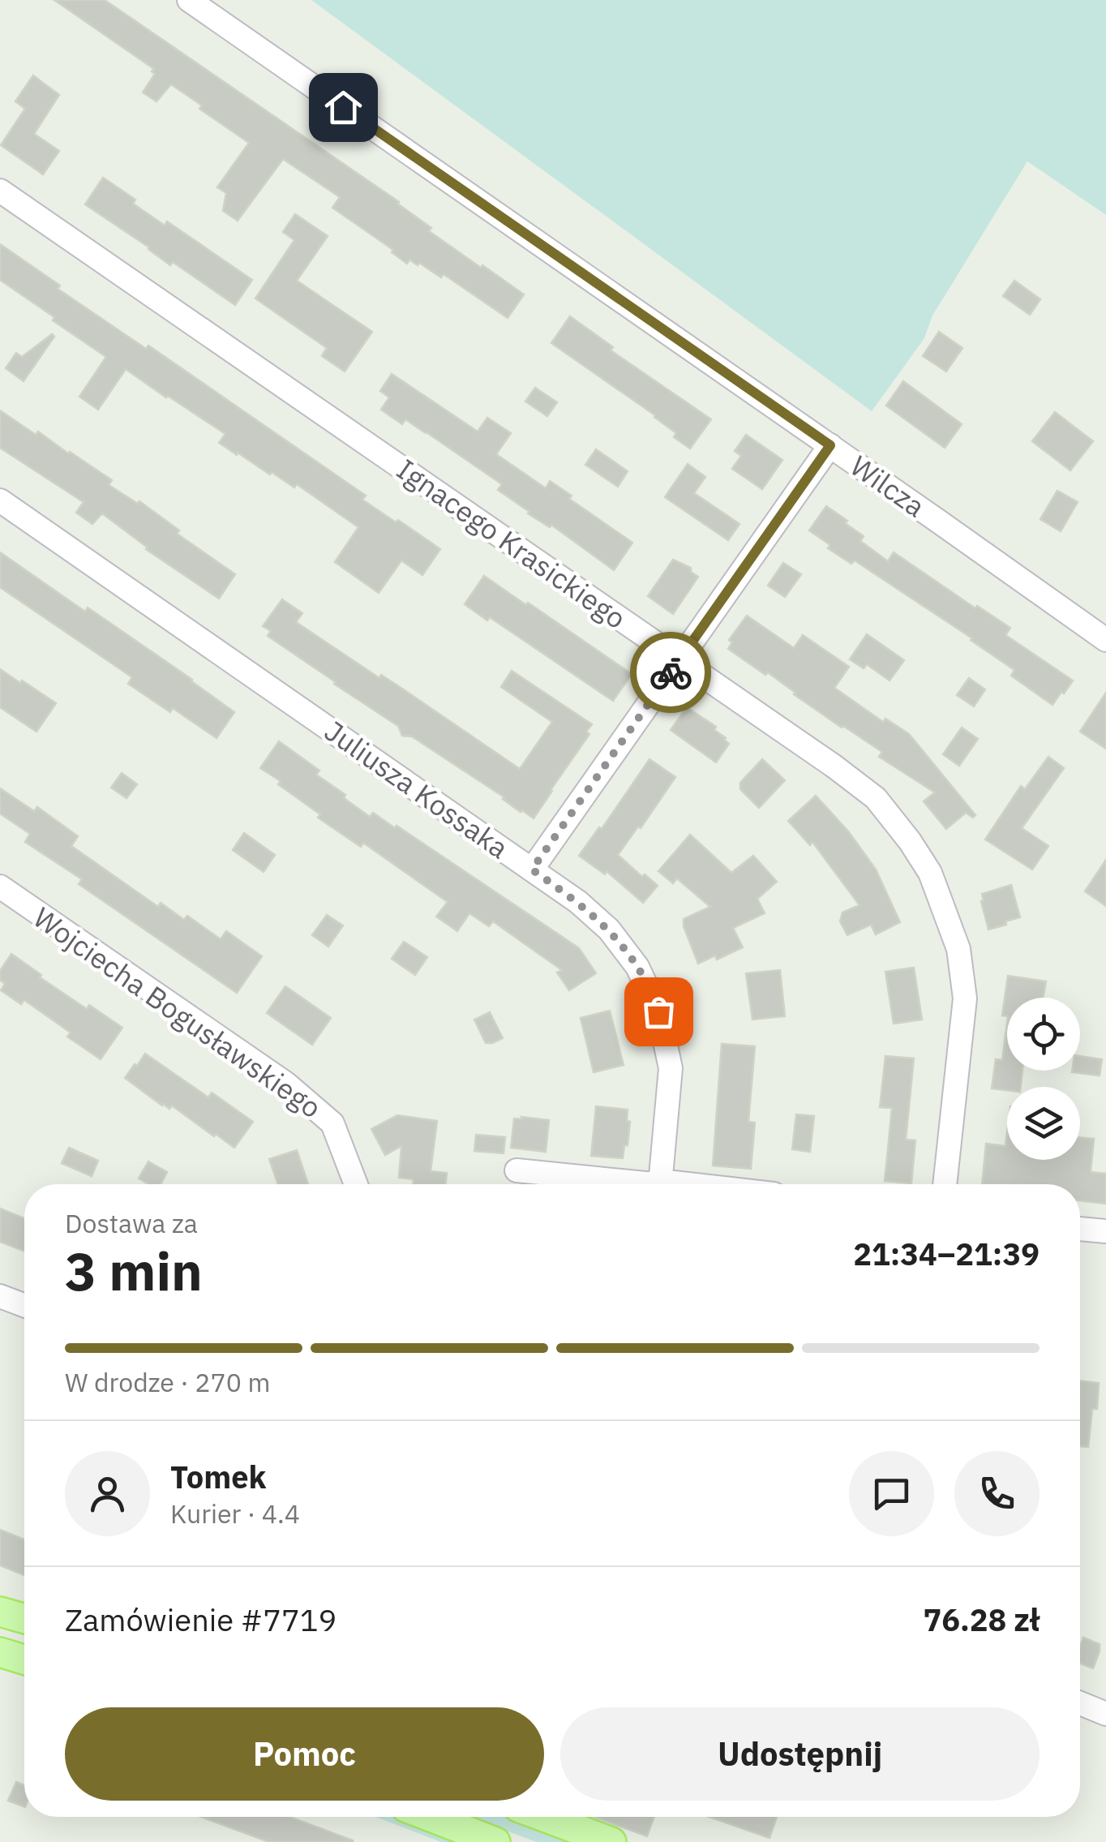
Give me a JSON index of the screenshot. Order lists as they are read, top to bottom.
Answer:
{
  "streets": {
    "street": [
      "Wilcza",
      "Ignacego Krasickiego",
      "Juliusza Kossaka",
      "Wojciecha Bogusławskiego"
    ]
  },
  "page": {
    "heading": ["3 min", "Dostawa za", "21:34–21:39"],
    "panel": [
      "Tomek",
      "Kurier · 4.4",
      "Zamówienie #7719",
      "76.28 zł"
    ],
    "bar": "W drodze · 270 m",
    "buttons": ["Pomoc", "Udostępnij"]
  }
}
